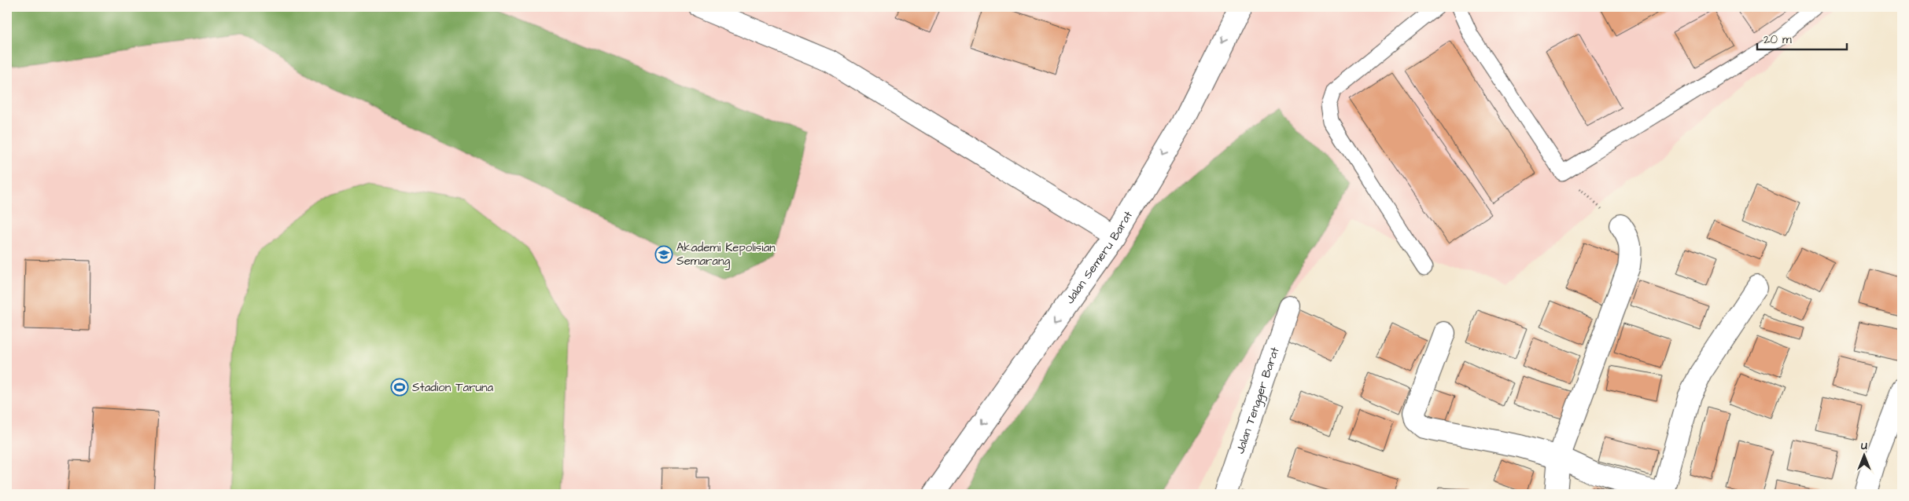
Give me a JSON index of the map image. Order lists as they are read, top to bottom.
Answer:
{
  "streets": {
    "street": ["Jalan Semeru Barat", "Jalan Tengger Barat"]
  },
  "one_way": ["Jalan Semeru Barat"],
  "places": {
    "school or university": ["Akademi Kepolisian Semarang"],
    "sports": ["Stadion Taruna"]
  },
  "scale_bar": "20 m",
  "north": "top"
}
